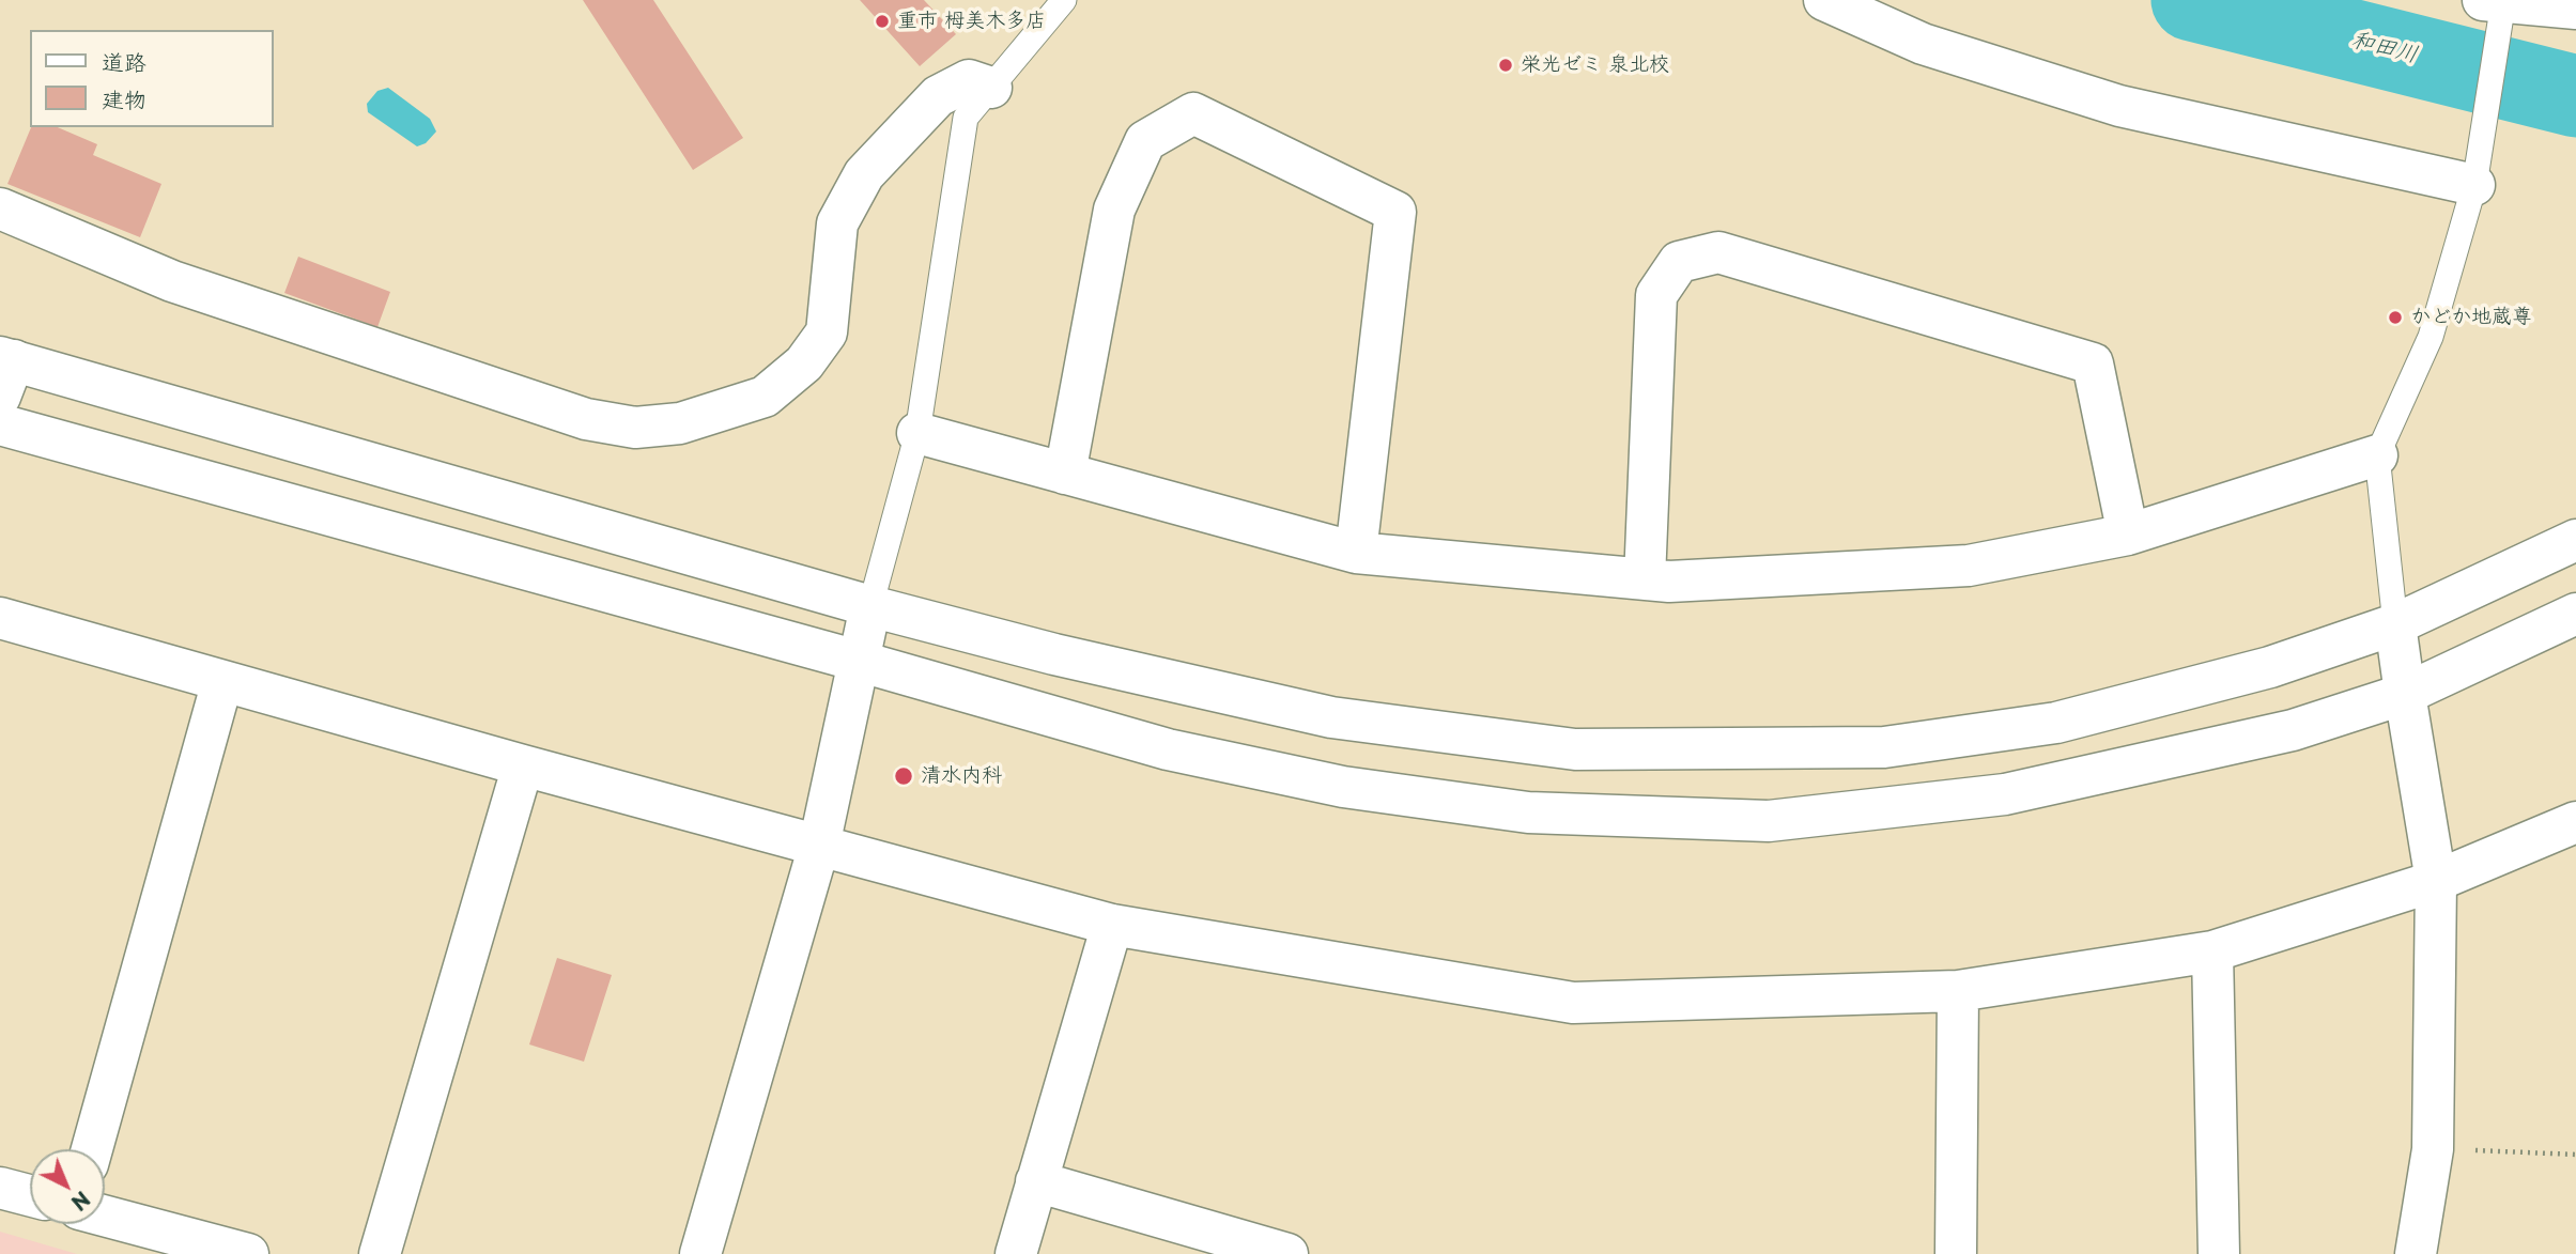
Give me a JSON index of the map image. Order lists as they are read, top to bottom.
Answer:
{
  "water": ["和田川"],
  "places": [
    "重市 栂美木多店",
    "栄光ゼミ 泉北校",
    "かどか地蔵尊",
    "清水内科"
  ],
  "legend": ["道路", "建物"],
  "north": "bottom right"
}
